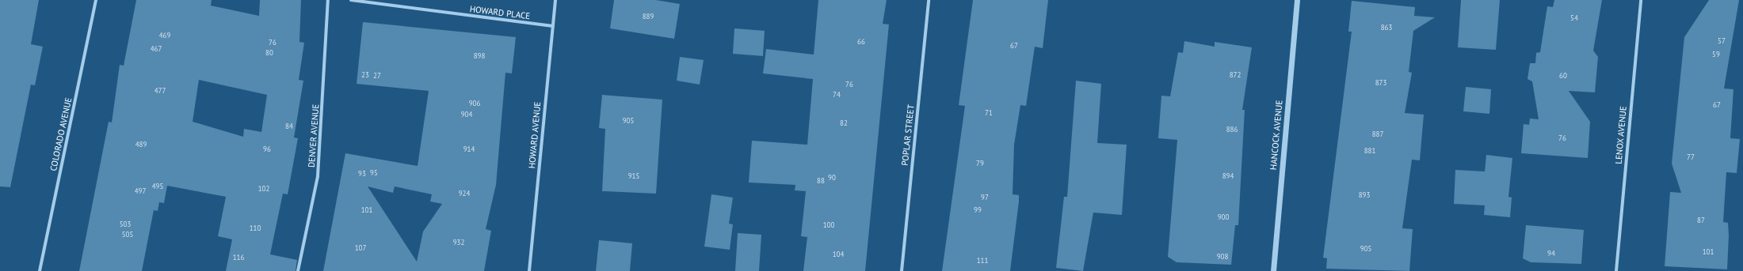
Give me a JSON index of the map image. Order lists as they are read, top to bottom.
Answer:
{
  "streets": {
    "street": [
      "HOWARD PLACE",
      "COLORADO AVENUE",
      "HOWARD AVENUE",
      "POPLAR STREET",
      "HANCOCK AVENUE",
      "LENOX AVENUE",
      "DENVER AVENUE"
    ]
  },
  "crossings": [
    ["HOWARD PLACE", "HOWARD AVENUE"]
  ],
  "house_numbers": [
    "889",
    "54",
    "863",
    "469",
    "57",
    "66",
    "76",
    "67",
    "467",
    "80",
    "59",
    "898",
    "23",
    "872",
    "27",
    "60",
    "873",
    "76",
    "477",
    "74",
    "906",
    "67",
    "71",
    "904",
    "905",
    "82",
    "84",
    "886",
    "887",
    "76",
    "489",
    "96",
    "914",
    "881",
    "77",
    "79",
    "95",
    "93",
    "915",
    "894",
    "90",
    "88",
    "495",
    "102",
    "497",
    "924",
    "893",
    "97",
    "101",
    "99",
    "900",
    "87",
    "503",
    "100",
    "110",
    "505",
    "932",
    "107",
    "905",
    "101",
    "94",
    "104",
    "908",
    "116",
    "111"
  ]
}
